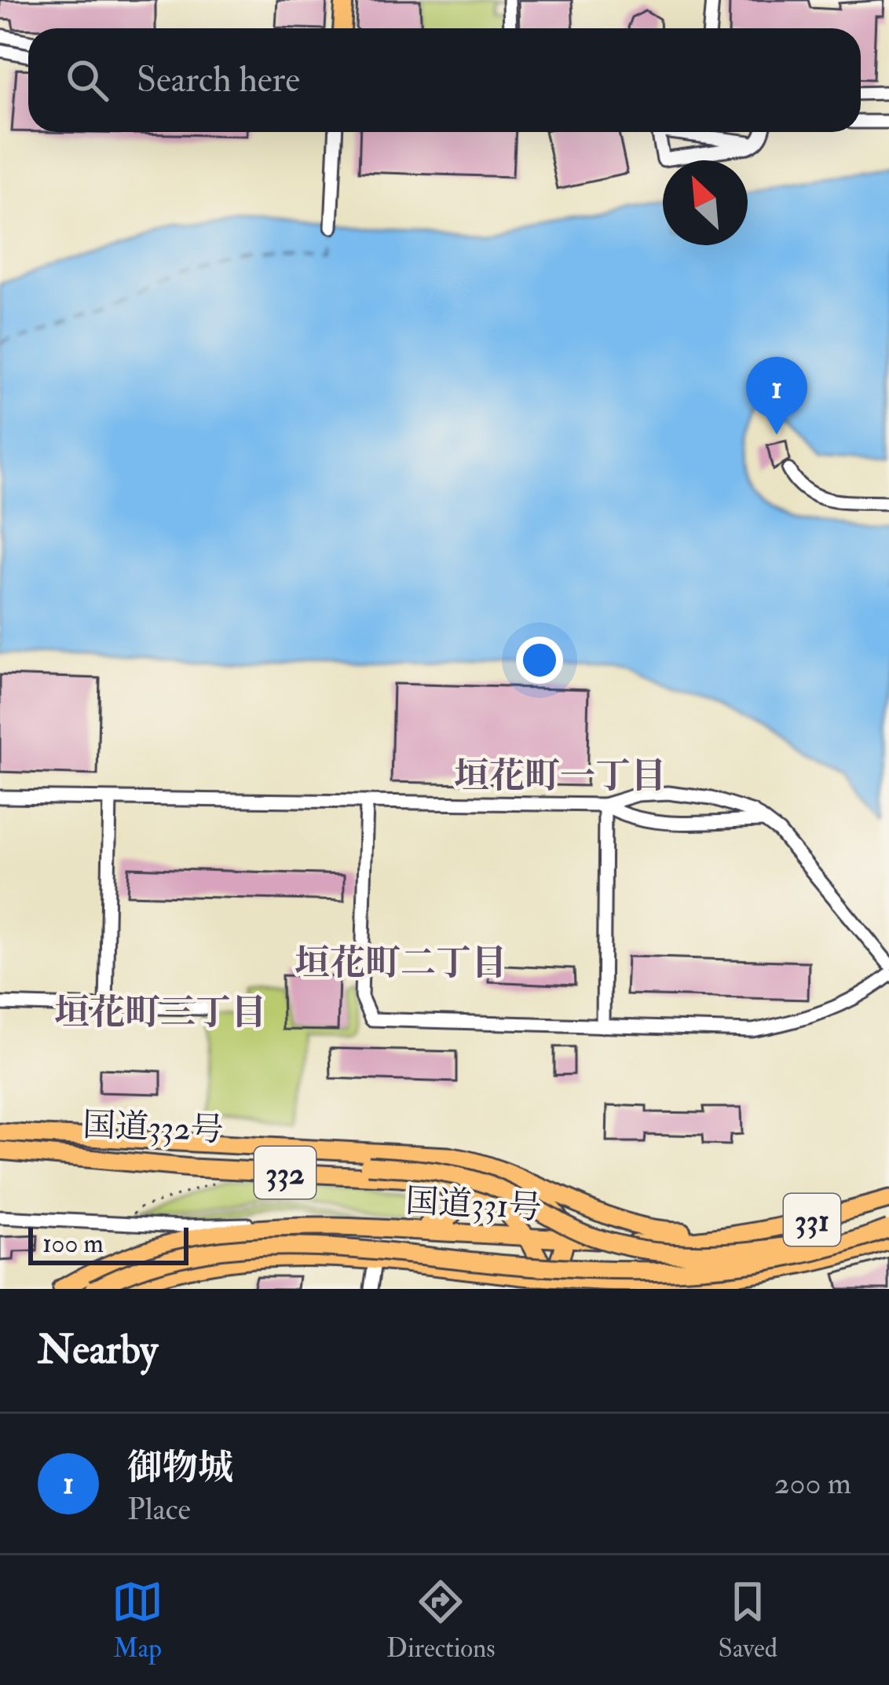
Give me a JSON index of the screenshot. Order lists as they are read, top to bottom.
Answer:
{
  "streets": {
    "highway": [
      "国道332号",
      "332",
      "国道331号",
      "331"
    ]
  },
  "crossings": [
    ["国道332号", "332"],
    ["国道332号", "国道331号"],
    ["332", "国道331号"]
  ],
  "districts": ["垣花町一丁目", "垣花町二丁目", "垣花町三丁目"],
  "scale_bar": "100 m",
  "north": "top left",
  "page": {
    "search": "Search here",
    "pins": "1",
    "scale": "100 m",
    "heading": "Nearby",
    "list": [
      {
        "mark": "1",
        "name": "御物城",
        "note": "Place",
        "value": "200 m"
      }
    ],
    "nav": ["Map", "Directions", "Saved"]
  }
}
